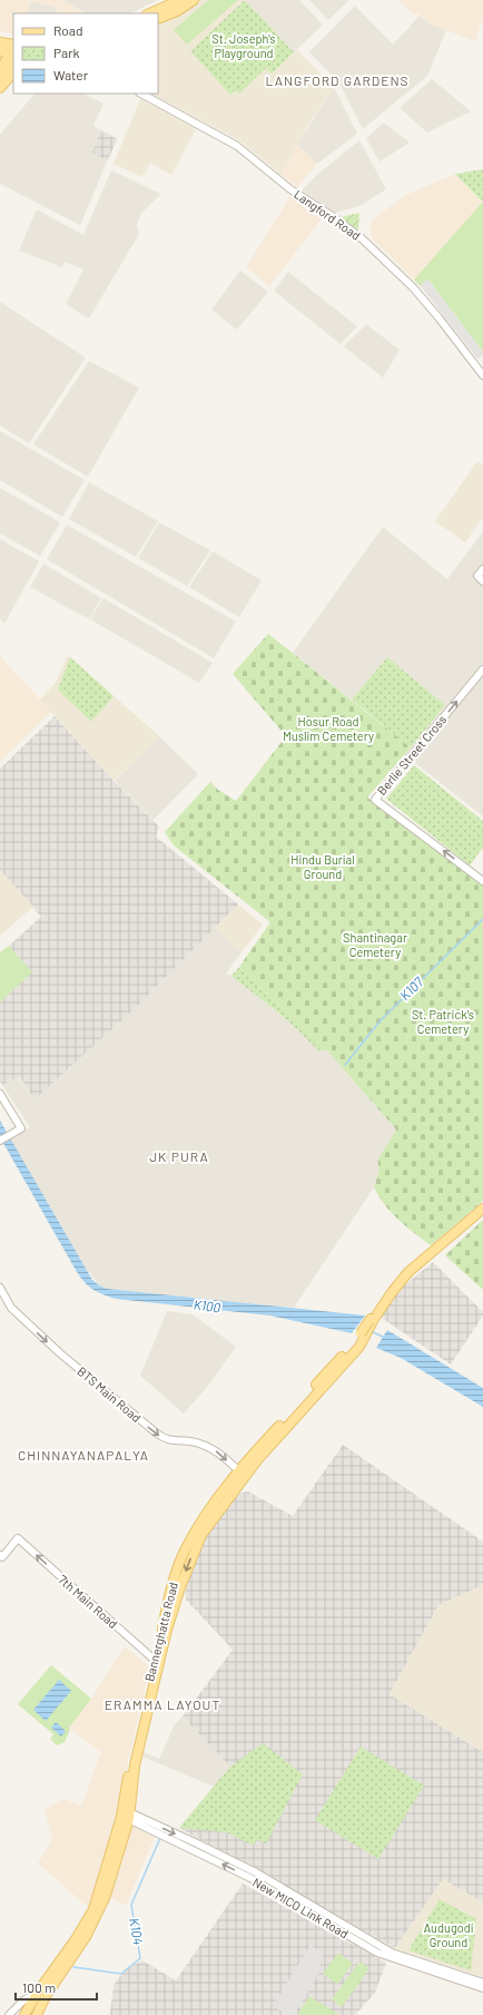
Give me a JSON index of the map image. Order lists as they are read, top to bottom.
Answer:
{
  "streets": {
    "main road": ["Bannerghatta Road"],
    "street": [
      "Langford Road",
      "Berlie Street Cross",
      "BTS Main Road",
      "7th Main Road",
      "New MICO Link Road"
    ]
  },
  "crossings": [
    ["BTS Main Road", "Bannerghatta Road"],
    ["7th Main Road", "Bannerghatta Road"],
    ["Bannerghatta Road", "New MICO Link Road"]
  ],
  "one_way": ["BTS Main Road", "7th Main Road"],
  "districts": [
    "LANGFORD GARDENS",
    "JK PURA",
    "CHINNAYANAPALYA",
    "ERAMMA LAYOUT"
  ],
  "water": ["K107", "K100", "K104"],
  "parks": [
    "St. Joseph's Playground",
    "Hosur Road Muslim Cemetery",
    "Hindu Burial Ground",
    "Shantinagar Cemetery",
    "St. Patrick's Cemetery",
    "Audugodi Ground"
  ],
  "legend": ["Road", "Park", "Water"],
  "scale_bar": "100 m"
}
